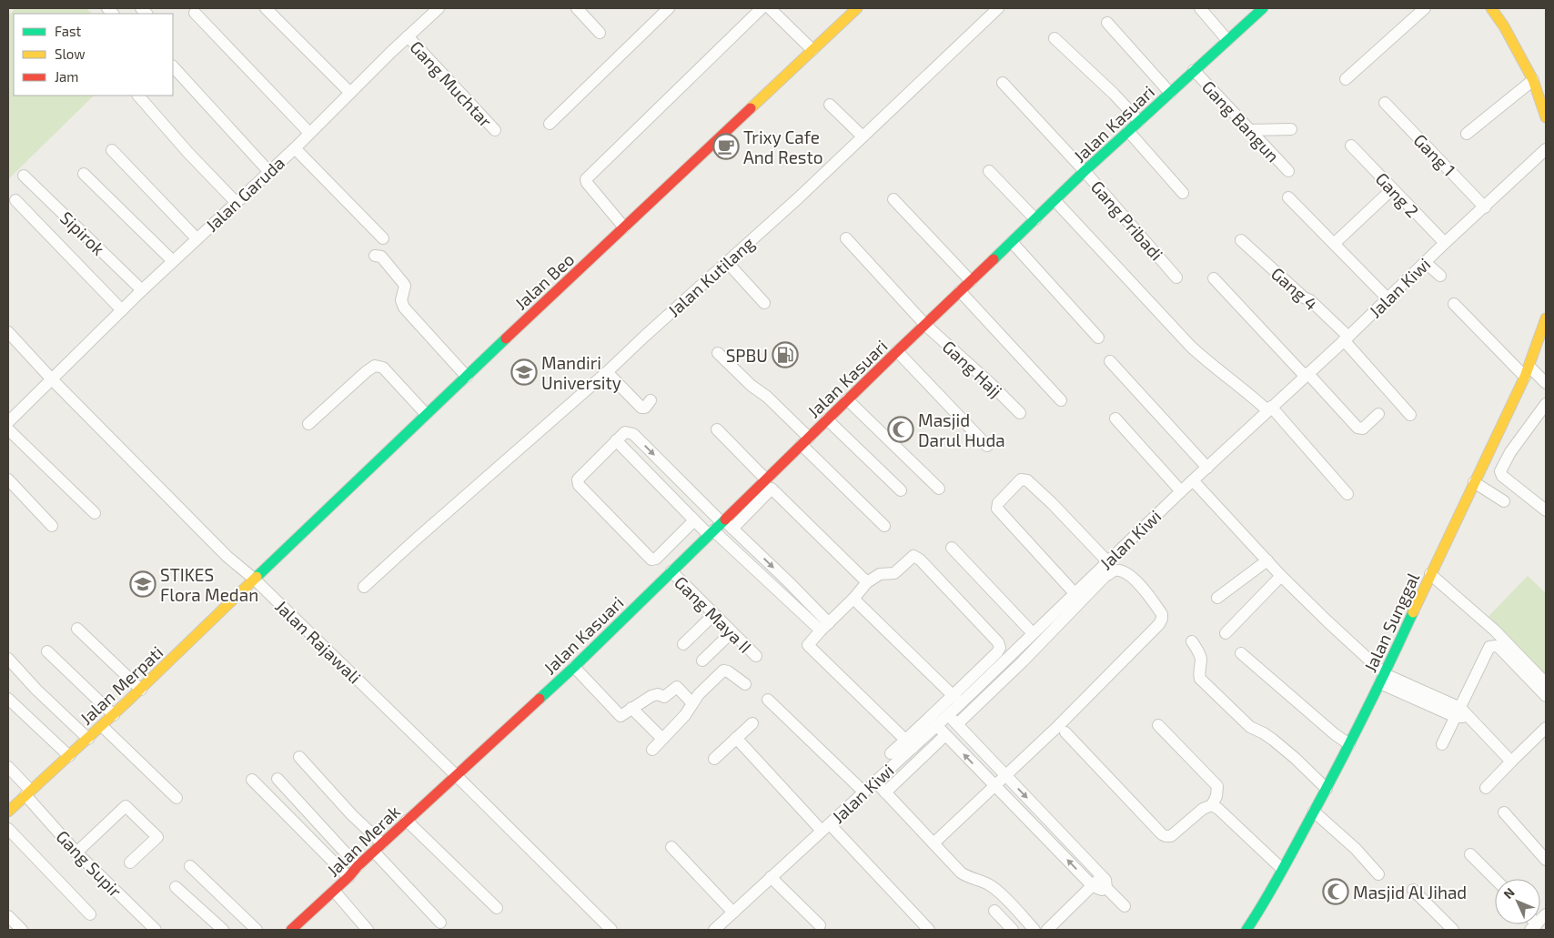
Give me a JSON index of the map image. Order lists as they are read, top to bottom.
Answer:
{
  "streets": {
    "street": [
      "Gang Muchtar",
      "Gang Bangun",
      "Jalan Kasuari",
      "Gang 1",
      "Jalan Garuda",
      "Gang 2",
      "Gang Pribadi",
      "Sipirok",
      "Jalan Kutilang",
      "Jalan Beo",
      "Jalan Kiwi",
      "Gang 4",
      "Gang Hajj",
      "Gang Maya II",
      "Jalan Sunggal",
      "Jalan Rajawali",
      "Jalan Merpati",
      "Jalan Merak",
      "Gang Supir"
    ]
  },
  "crossings": [
    ["Gang Muchtar", "Jalan Garuda"],
    ["Gang Bangun", "Jalan Kasuari"],
    ["Jalan Kasuari", "Gang Pribadi"],
    ["Jalan Kasuari", "Gang Hajj"],
    ["Jalan Kasuari", "Gang Maya II"],
    ["Jalan Kasuari", "Jalan Rajawali"],
    ["Jalan Kasuari", "Jalan Merak"],
    ["Gang 1", "Jalan Kiwi"],
    ["Jalan Garuda", "Sipirok"],
    ["Jalan Garuda", "Jalan Rajawali"],
    ["Gang 2", "Jalan Kiwi"],
    ["Jalan Beo", "Jalan Rajawali"],
    ["Jalan Beo", "Jalan Merpati"],
    ["Jalan Kiwi", "Gang 4"],
    ["Jalan Rajawali", "Jalan Merpati"],
    ["Jalan Rajawali", "Jalan Merak"],
    ["Jalan Merpati", "Gang Supir"]
  ],
  "places": {
    "cafe": ["Trixy Cafe And Resto"],
    "fuel station": ["SPBU"],
    "school or university": ["Mandiri University", "STIKES Flora Medan"],
    "mosque": ["Masjid Darul Huda", "Masjid Al Jihad"]
  },
  "legend": ["Fast", "Slow", "Jam"],
  "north": "top left"
}
